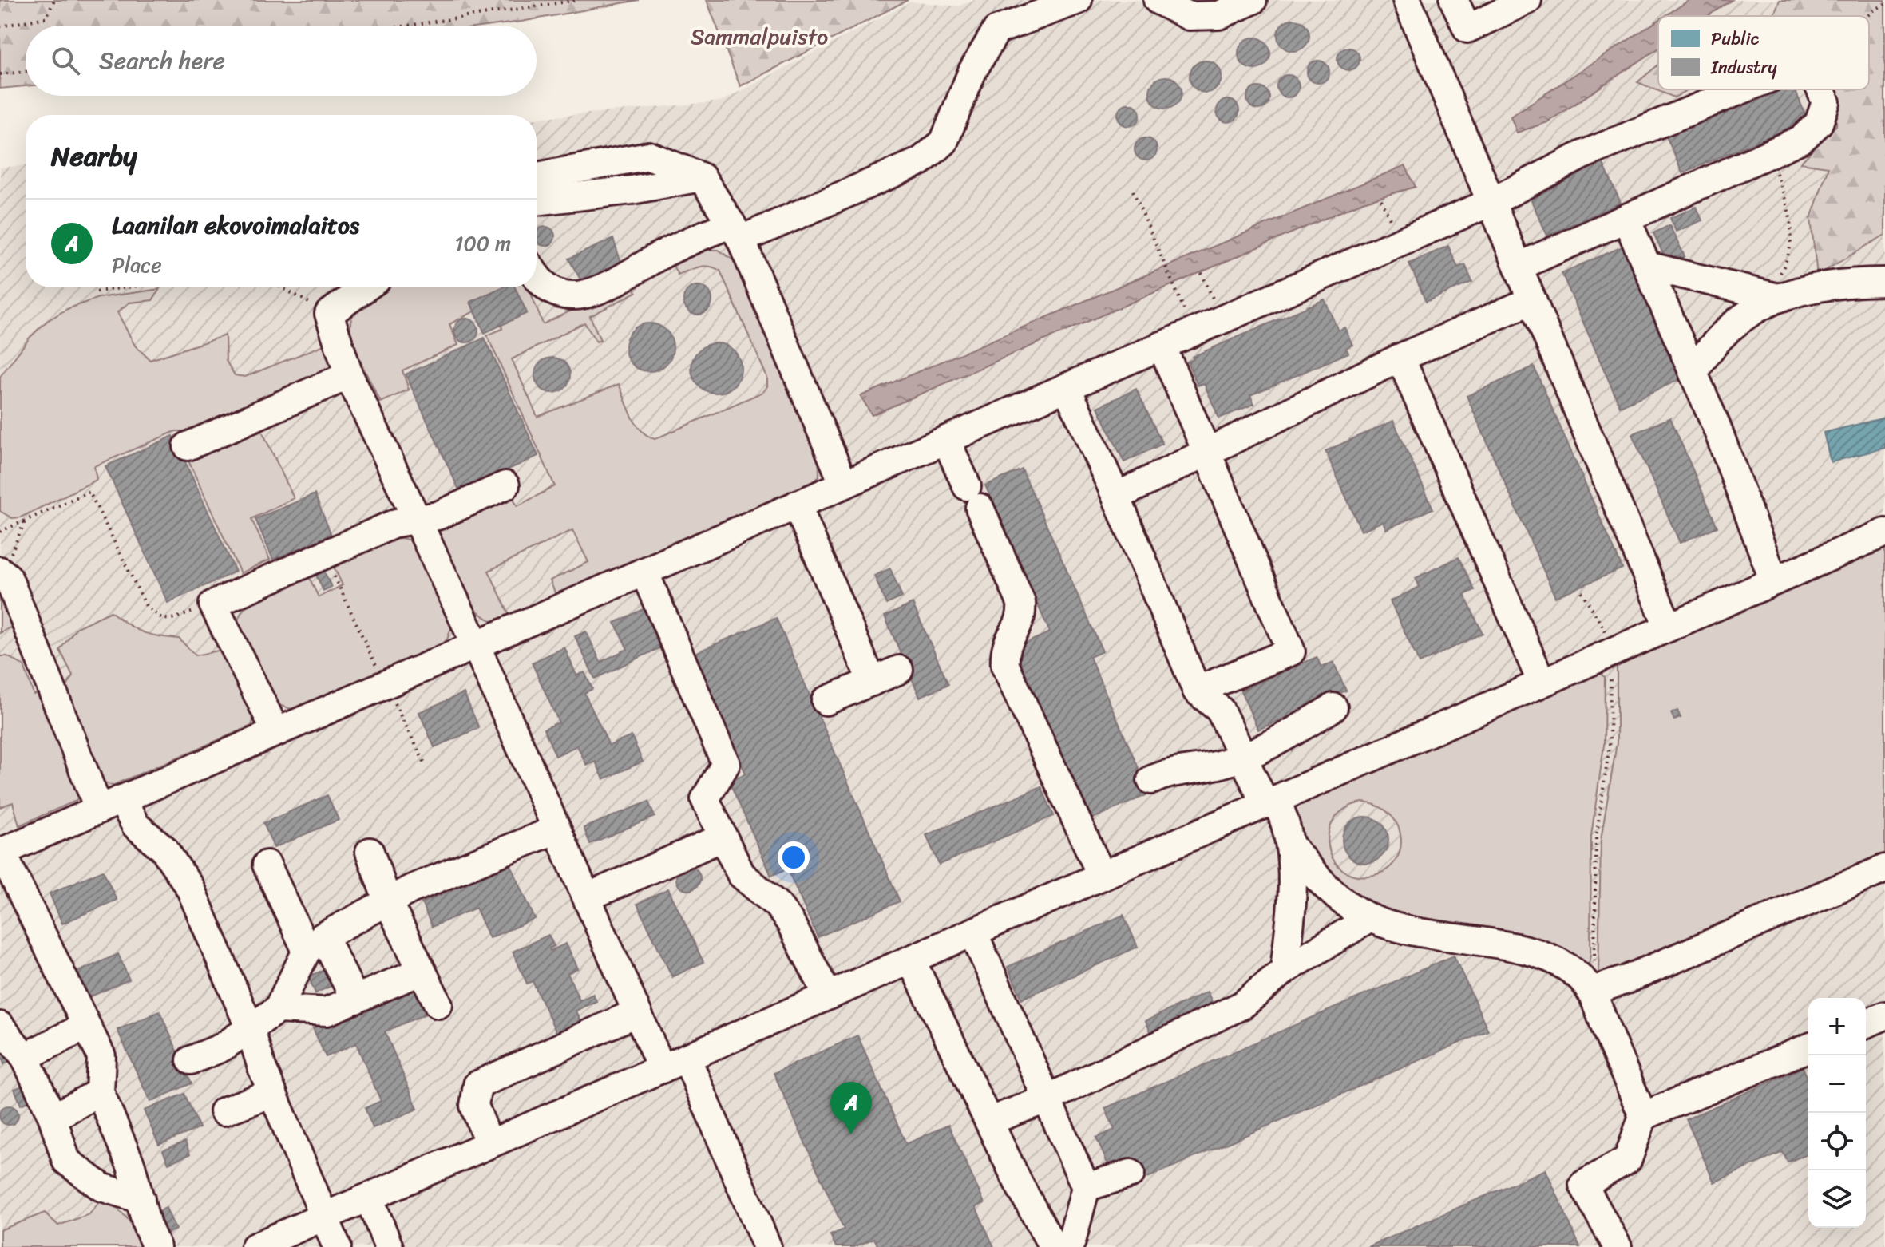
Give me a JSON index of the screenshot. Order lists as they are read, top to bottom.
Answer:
{
  "parks": ["Sammalpuisto"],
  "legend": ["Public", "Industry"],
  "page": {
    "search": "Search here",
    "heading": "Nearby",
    "list": [
      {
        "mark": "A",
        "name": "Laanilan ekovoimalaitos",
        "note": "Place",
        "value": "100 m"
      }
    ],
    "map_buttons": ["+", "−"],
    "pins": "A"
  }
}
